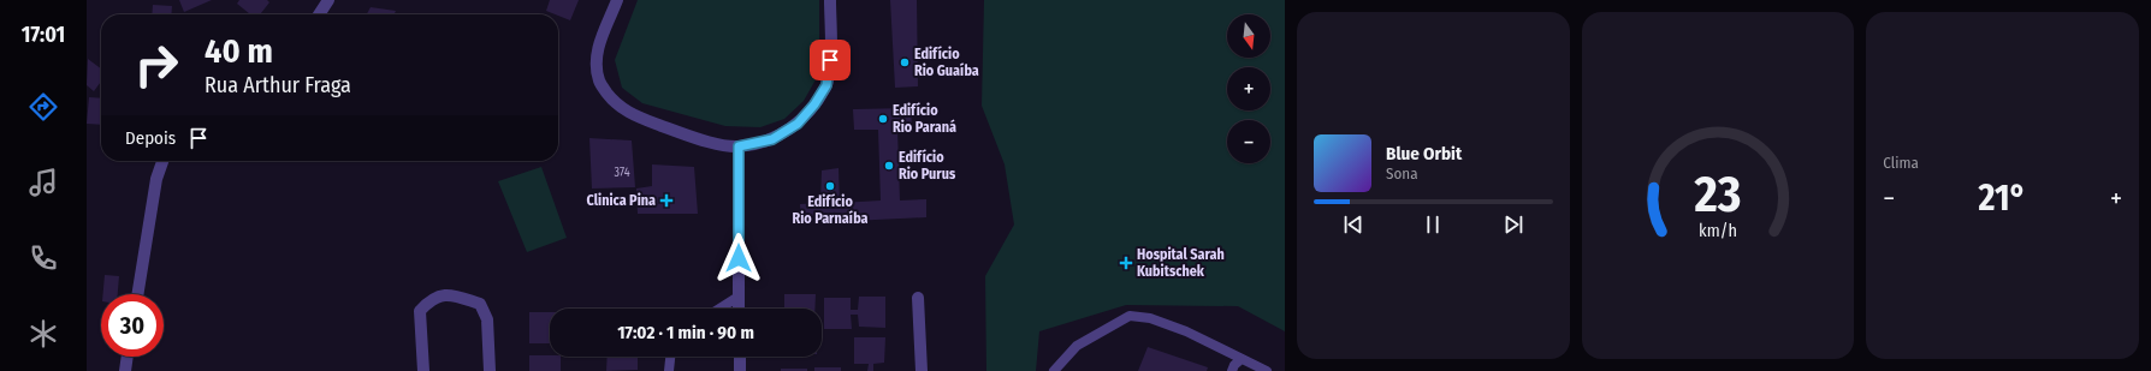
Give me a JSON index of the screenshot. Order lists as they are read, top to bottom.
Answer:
{
  "places": {
    "other": [
      "Edifício Rio Guaíba",
      "Edifício Rio Paraná",
      "Edifício Rio Purus",
      "Edifício Rio Parnaíba"
    ],
    "health": ["Clinica Pina", "Hospital Sarah Kubitschek"]
  },
  "house_numbers": ["374"],
  "north": "bottom",
  "page": {
    "tabs": "17:01",
    "tile": "Clima",
    "map_buttons": ["+", "−"],
    "turn": ["40 m", "Rua Arthur Fraga"],
    "then": "Depois",
    "song": ["Blue Orbit", "Sona"],
    "heat": ["−", "21°", "+"],
    "limit": "30",
    "trip": "17:02 · 1 min · 90 m",
    "gauge": ["23", "km/h"]
  }
}
